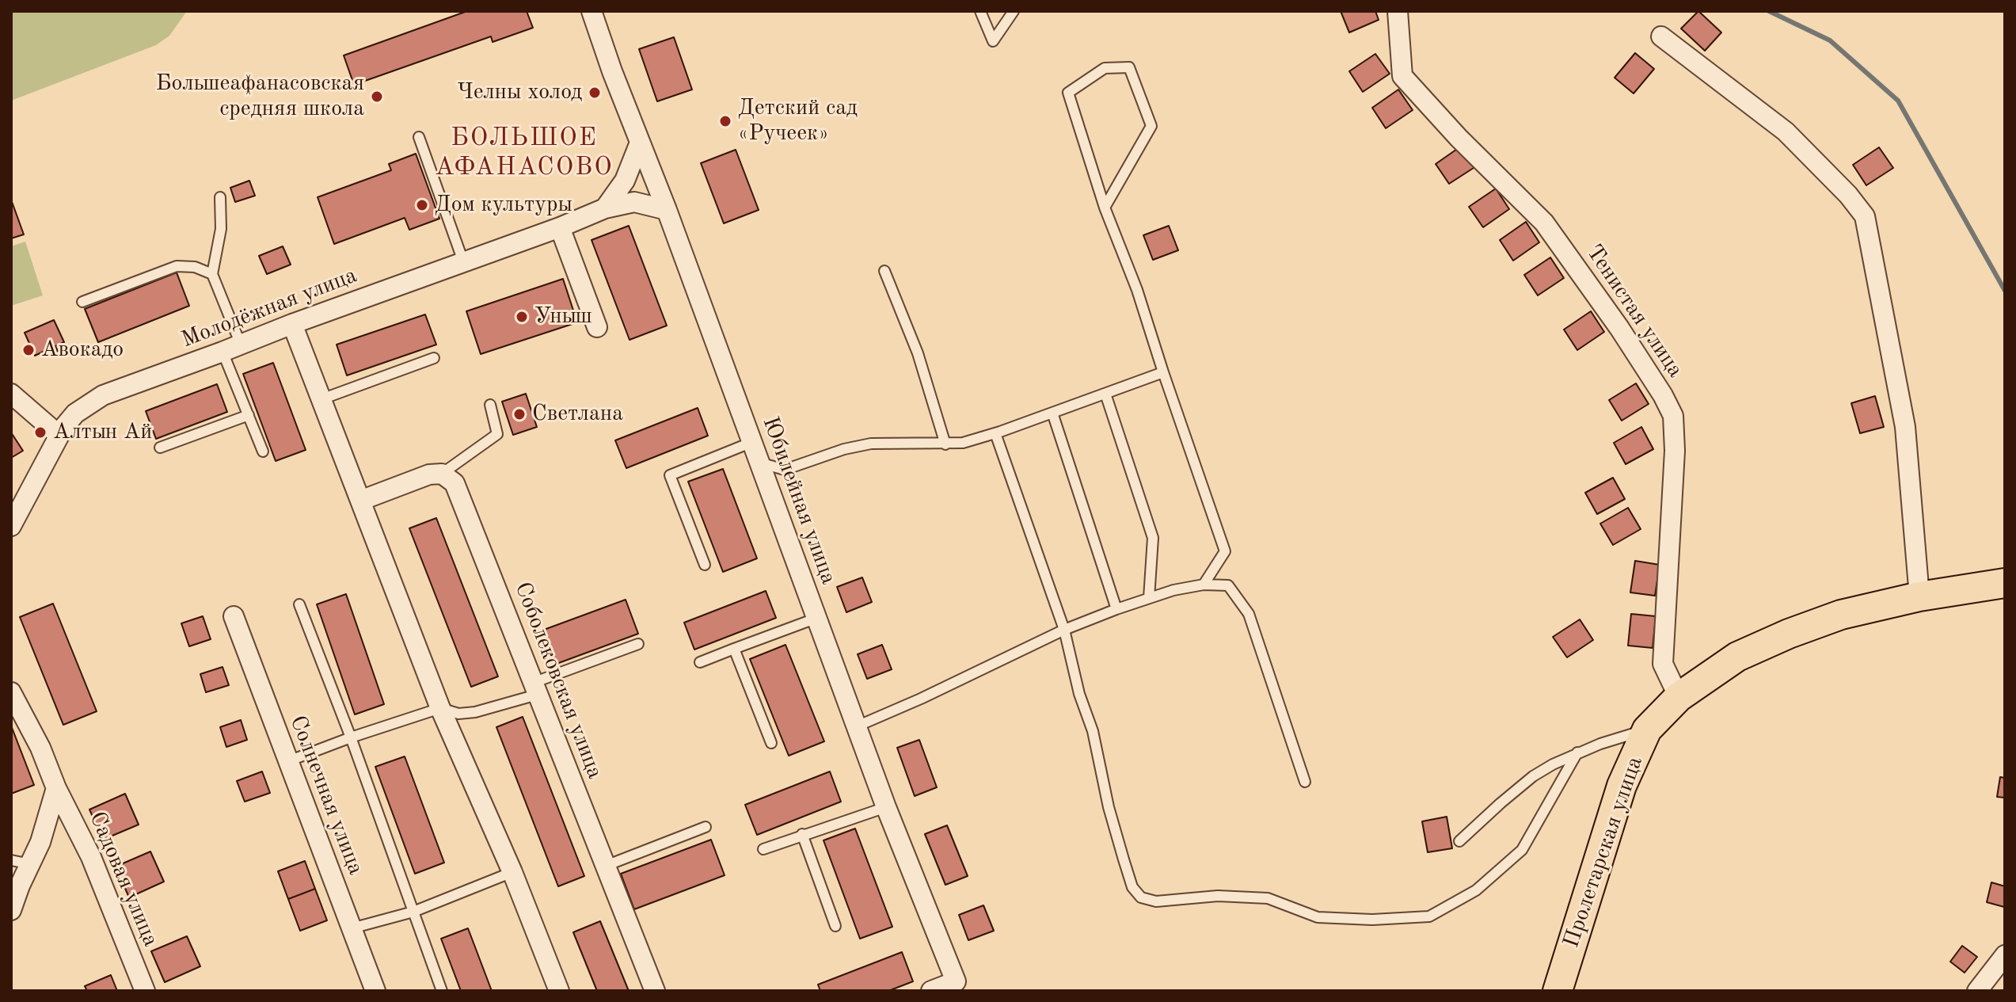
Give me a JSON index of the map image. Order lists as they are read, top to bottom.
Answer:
{
  "streets": {
    "main road": ["Пролетарская улица"],
    "street": [
      "Молодёжная улица",
      "Тенистая улица",
      "Юбилейная улица",
      "Соболековская улица",
      "Солнечная улица",
      "Садовая улица"
    ]
  },
  "crossings": [
    ["Молодёжная улица", "Юбилейная улица"],
    ["Тенистая улица", "Пролетарская улица"]
  ],
  "districts": ["БОЛЬШОЕ АФАНАСОВО"],
  "places": [
    "Челны холод",
    "Большеафанасовская средняя школа",
    "Детский сад «Ручеек»",
    "Дом культуры",
    "Уныш",
    "Авокадо",
    "Светлана",
    "Алтын Ай"
  ]
}
